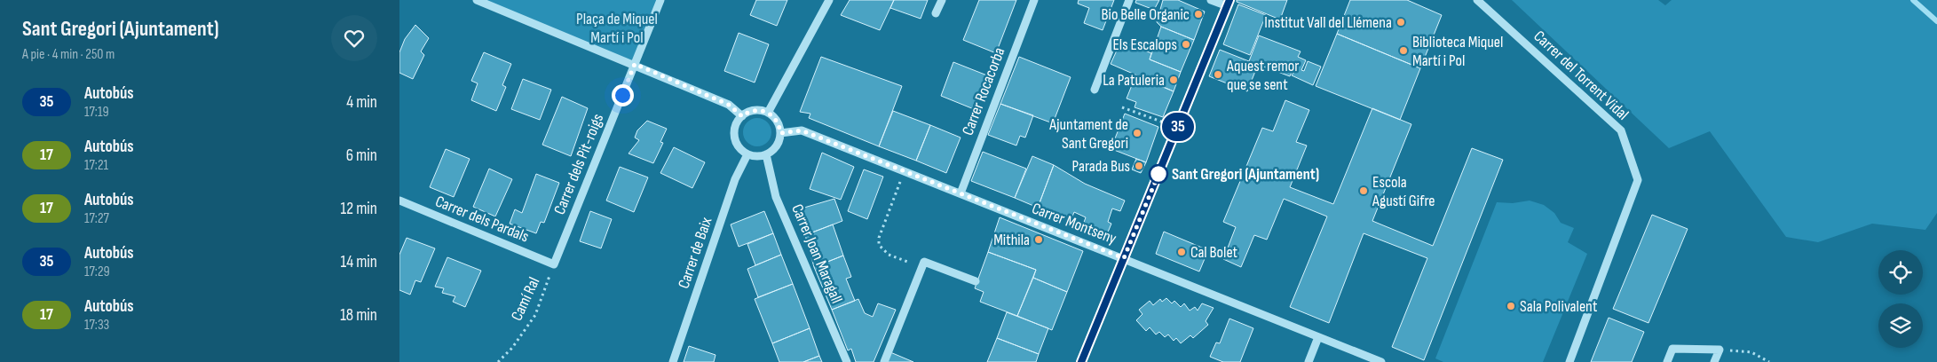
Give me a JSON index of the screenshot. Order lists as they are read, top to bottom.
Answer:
{
  "streets": {
    "street": [
      "Carrer del Torrent Vidal",
      "Carrer Rocacorba",
      "Carrer dels Pit-roigs",
      "Carrer dels Pardals",
      "Carrer Montseny",
      "Carrer de Baix",
      "Carrer Joan Maragall"
    ],
    "path": ["Camí Ral"]
  },
  "crossings": [
    ["Carrer Rocacorba", "Carrer Montseny"],
    ["Carrer dels Pit-roigs", "Carrer dels Pardals"],
    ["Carrer dels Pit-roigs", "Camí Ral"],
    ["Carrer dels Pardals", "Camí Ral"],
    ["Carrer Montseny", "Carrer de Baix"],
    ["Carrer Montseny", "Carrer Joan Maragall"],
    ["Carrer de Baix", "Carrer Joan Maragall"]
  ],
  "parks": ["Plaça de Miquel Martí i Pol"],
  "places": [
    "Bio Belle Organic",
    "Institut Vall del Llémena",
    "Els Escalops",
    "Biblioteca Miquel Martí i Pol",
    "Aquest remor que se sent",
    "La Patuleria",
    "Ajuntament de Sant Gregori",
    "Parada Bus",
    "Sant Gregori (Ajuntament)",
    "Escola Agustí Gifre",
    "Mithila",
    "Cal Bolet",
    "Sala Polivalent"
  ],
  "lines": ["bus line 35"],
  "page": {
    "heading": ["Sant Gregori (Ajuntament)", "A pie · 4 min · 250 m"],
    "on_map": "35",
    "list": [
      {
        "mark": "35",
        "name": "Autobús",
        "note": "17:19",
        "value": "4 min"
      },
      {
        "mark": "17",
        "name": "Autobús",
        "note": "17:21",
        "value": "6 min"
      },
      {
        "mark": "17",
        "name": "Autobús",
        "note": "17:27",
        "value": "12 min"
      },
      {
        "mark": "35",
        "name": "Autobús",
        "note": "17:29",
        "value": "14 min"
      },
      {
        "mark": "17",
        "name": "Autobús",
        "note": "17:33",
        "value": "18 min"
      }
    ]
  }
}
